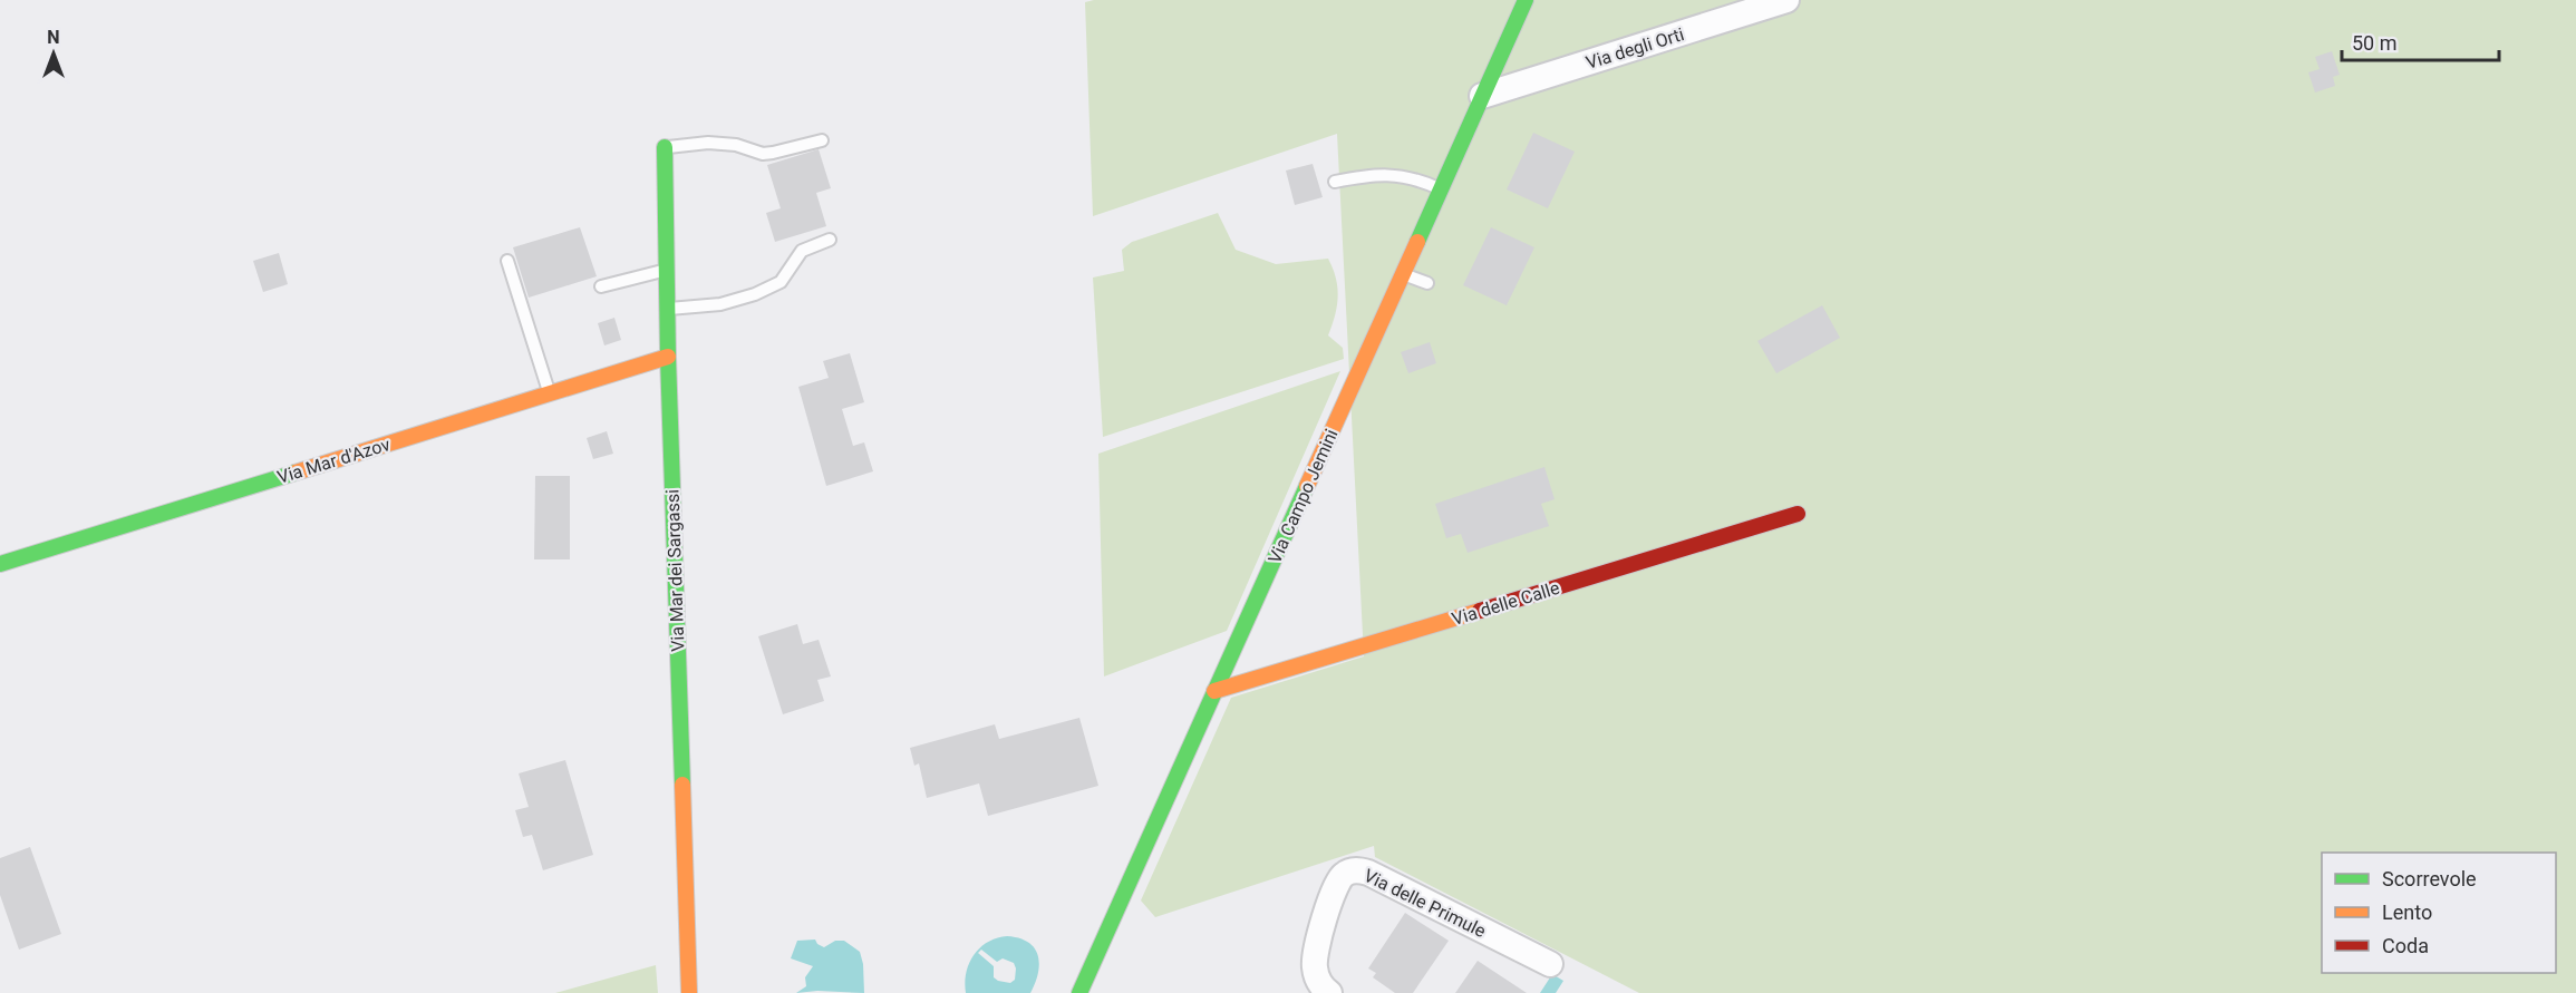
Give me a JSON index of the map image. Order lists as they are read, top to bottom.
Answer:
{
  "streets": {
    "street": [
      "Via degli Orti",
      "Via Mar d'Azov",
      "Via Campo Jemini",
      "Via Mar dei Sargassi",
      "Via delle Calle",
      "Via delle Primule"
    ]
  },
  "crossings": [
    ["Via degli Orti", "Via Campo Jemini"],
    ["Via Mar d'Azov", "Via Mar dei Sargassi"],
    ["Via Campo Jemini", "Via delle Calle"]
  ],
  "legend": ["Scorrevole", "Lento", "Coda"],
  "scale_bar": "50 m",
  "north": "top"
}
